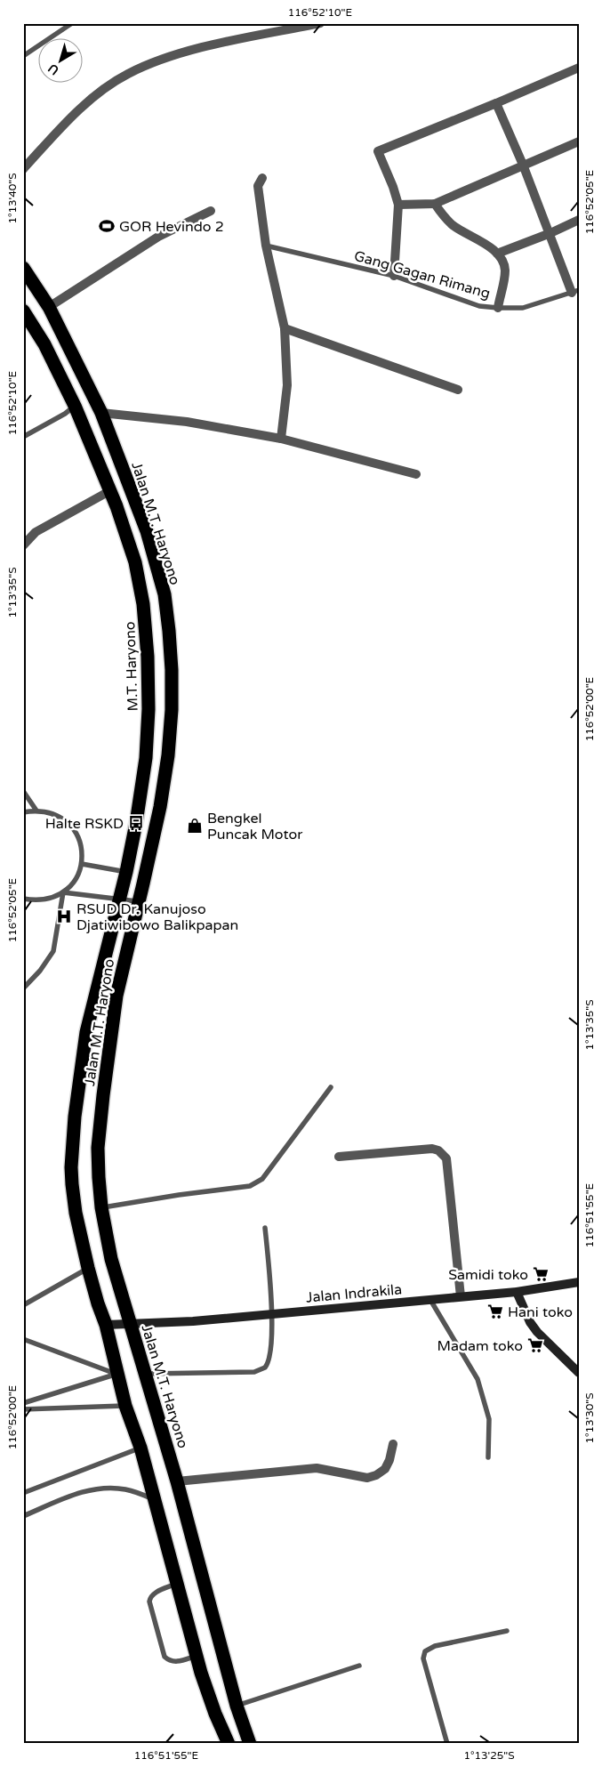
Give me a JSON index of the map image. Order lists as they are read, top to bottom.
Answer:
{
  "streets": {
    "highway": ["Jalan M.T. Haryono", "M.T. Haryono"],
    "street": ["Jalan Indrakila"],
    "lane": ["Gang Gagan Rimang"]
  },
  "crossings": [
    ["Jalan M.T. Haryono", "M.T. Haryono"],
    ["Jalan M.T. Haryono", "Jalan Indrakila"]
  ],
  "places": {
    "sports": ["GOR Hevindo 2"],
    "bus stop": ["Halte RSKD"],
    "shop": ["Bengkel Puncak Motor"],
    "hospital": ["RSUD Dr. Kanujoso Djatiwibowo Balikpapan"],
    "supermarket": ["Samidi toko", "Hani toko", "Madam toko"]
  },
  "north": "bottom left",
  "coordinates": [
    "116°52'10\"E",
    "1°13'40\"S",
    "116°52'05\"E",
    "1°13'35\"S",
    "116°52'00\"E",
    "116°51'55\"E",
    "1°13'30\"S",
    "1°13'25\"S"
  ]
}
